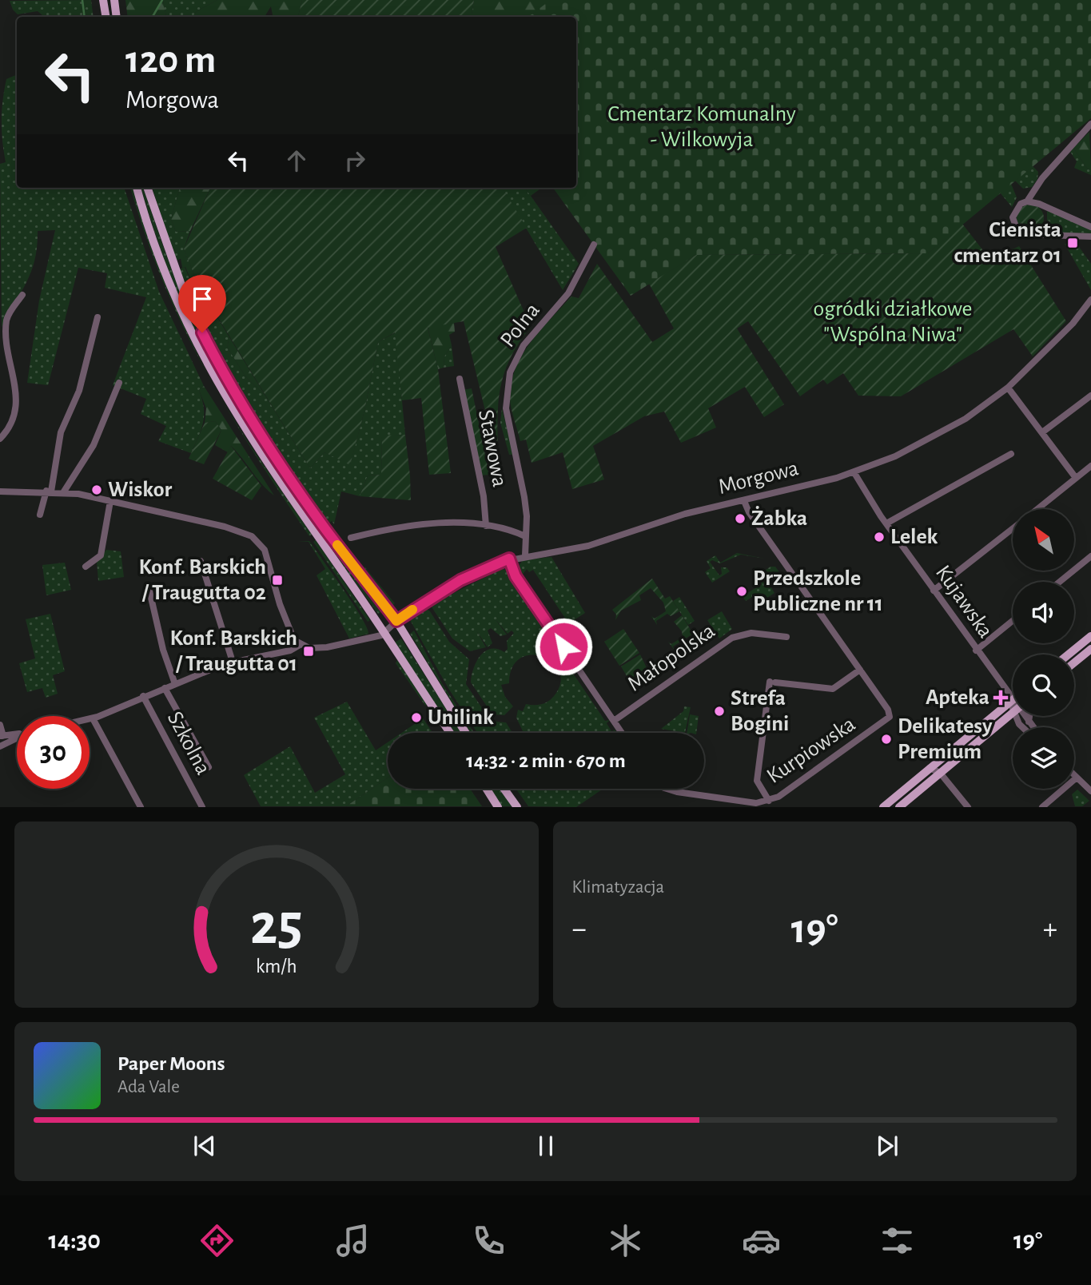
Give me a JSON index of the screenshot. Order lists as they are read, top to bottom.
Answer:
{
  "streets": {
    "street": [
      "Polna",
      "Stawowa",
      "Morgowa",
      "Kujawska",
      "Małopolska",
      "Szkolna",
      "Kurpiowska"
    ]
  },
  "crossings": [
    ["Polna", "Morgowa"],
    ["Morgowa", "Kujawska"]
  ],
  "parks": ["Cmentarz Komunalny - Wilkowyja", "ogródki działkowe \"Wspólna Niwa\""],
  "places": {
    "transit": ["Cienista cmentarz 01", "Konf. Barskich / Traugutta 02", "Konf. Barskich / Traugutta 01"],
    "other": [
      "Wiskor",
      "Żabka",
      "Lelek",
      "Przedszkole Publiczne nr 11",
      "Strefa Bogini",
      "Unilink",
      "Delikatesy Premium"
    ],
    "health": ["Apteka"]
  },
  "north": "top left",
  "page": {
    "turn": ["120 m", "Morgowa"],
    "limit": "30",
    "trip": "14:32 · 2 min · 670 m",
    "tile": "Klimatyzacja",
    "heat": ["−", "19°", "+"],
    "song": ["Paper Moons", "Ada Vale"],
    "tabs": ["14:30", "19°"],
    "gauge": ["25", "km/h"]
  }
}
